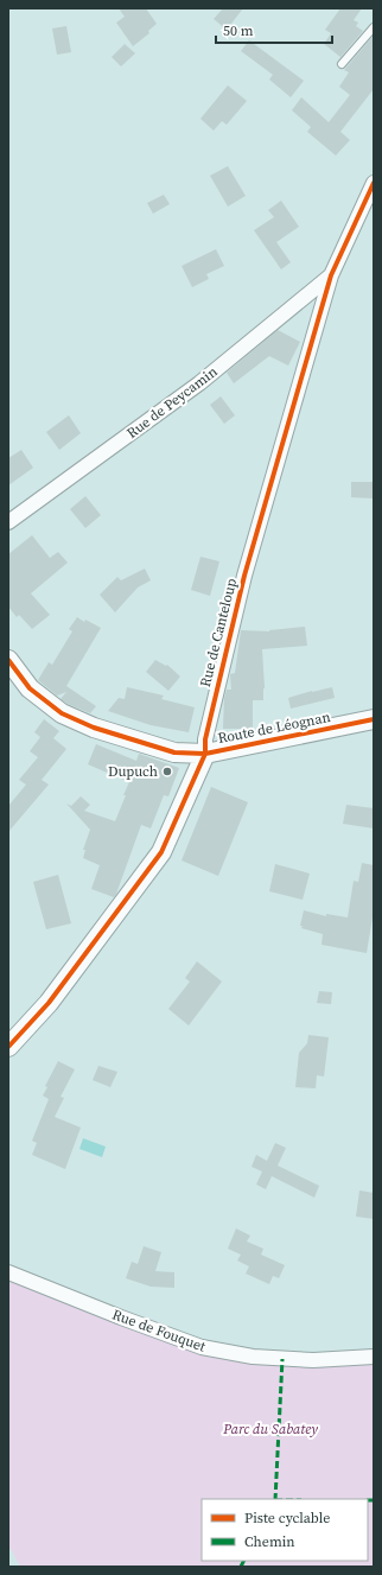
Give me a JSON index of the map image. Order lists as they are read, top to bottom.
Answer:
{
  "streets": {
    "street": [
      "Rue de Peycamin",
      "Rue de Canteloup",
      "Route de Léognan",
      "Rue de Fouquet"
    ]
  },
  "crossings": [
    ["Rue de Peycamin", "Rue de Canteloup"],
    ["Rue de Canteloup", "Route de Léognan"]
  ],
  "parks": ["Parc du Sabatey"],
  "places": ["Dupuch"],
  "legend": ["Piste cyclable", "Chemin"],
  "scale_bar": "50 m"
}
